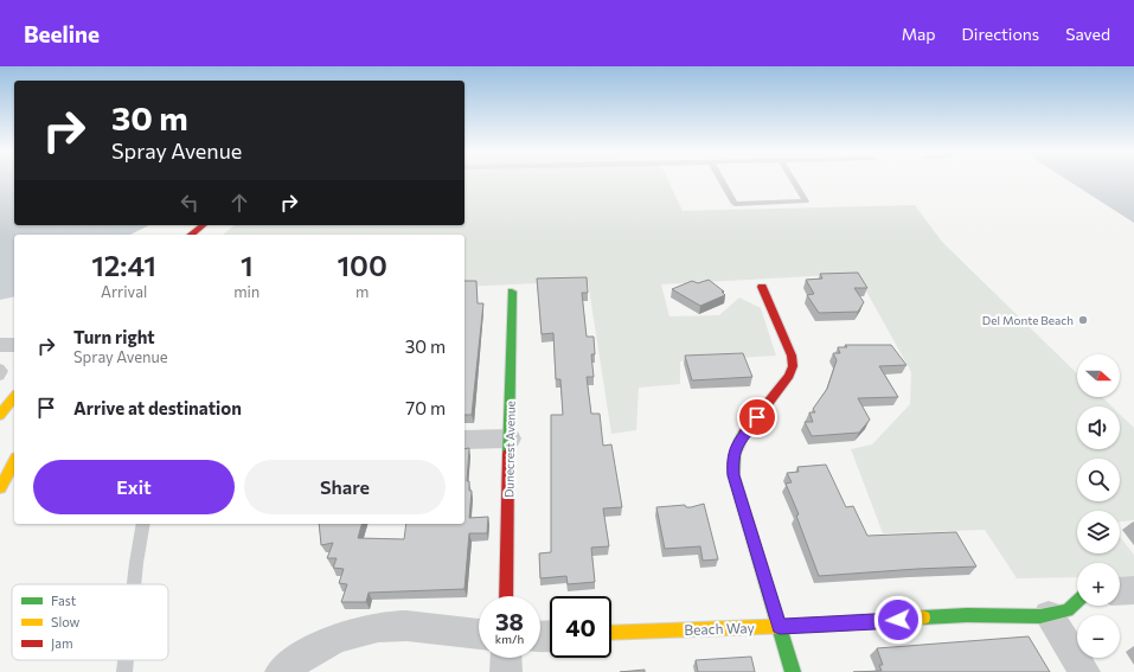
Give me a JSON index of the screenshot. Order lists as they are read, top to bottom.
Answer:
{
  "streets": {
    "street": ["Dunecrest Avenue", "Beach Way"]
  },
  "places": ["Del Monte Beach"],
  "legend": ["Fast", "Slow", "Jam"],
  "north": "right",
  "page": {
    "header": "Beeline",
    "nav": ["Map", "Directions", "Saved"],
    "turn": ["30 m", "Spray Avenue"],
    "eta": [
      "12:41",
      "Arrival",
      "1",
      "min",
      "100",
      "m"
    ],
    "list": [
      {
        "name": "Turn right",
        "note": "Spray Avenue",
        "value": "30 m"
      },
      {
        "name": "Arrive at destination",
        "value": "70 m"
      }
    ],
    "map_buttons": ["+", "−"],
    "buttons": ["Exit", "Share"],
    "speed": "38 km/h",
    "limit": "40"
  }
}
